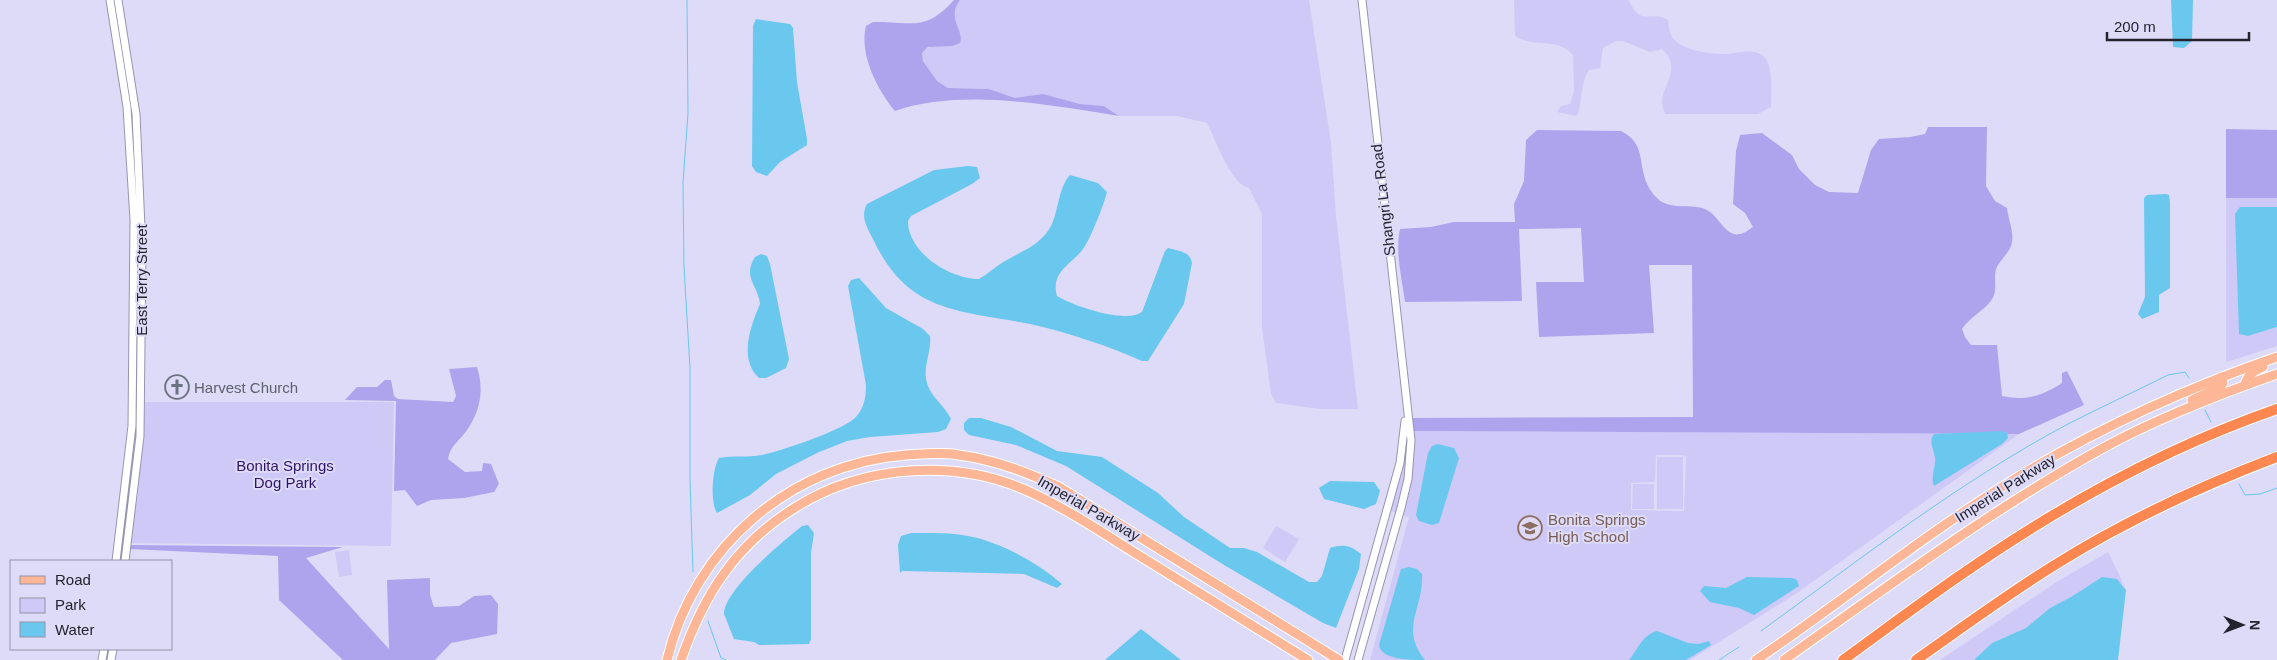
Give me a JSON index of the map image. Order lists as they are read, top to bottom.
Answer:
{
  "streets": {
    "main road": ["Imperial Parkway"],
    "street": ["Shangri La Road", "East Terry Street"]
  },
  "parks": ["Bonita Springs Dog Park"],
  "places": {
    "church": ["Harvest Church"],
    "school or university": ["Bonita Springs High School"]
  },
  "legend": ["Road", "Park", "Water"],
  "scale_bar": "200 m",
  "north": "right"
}
